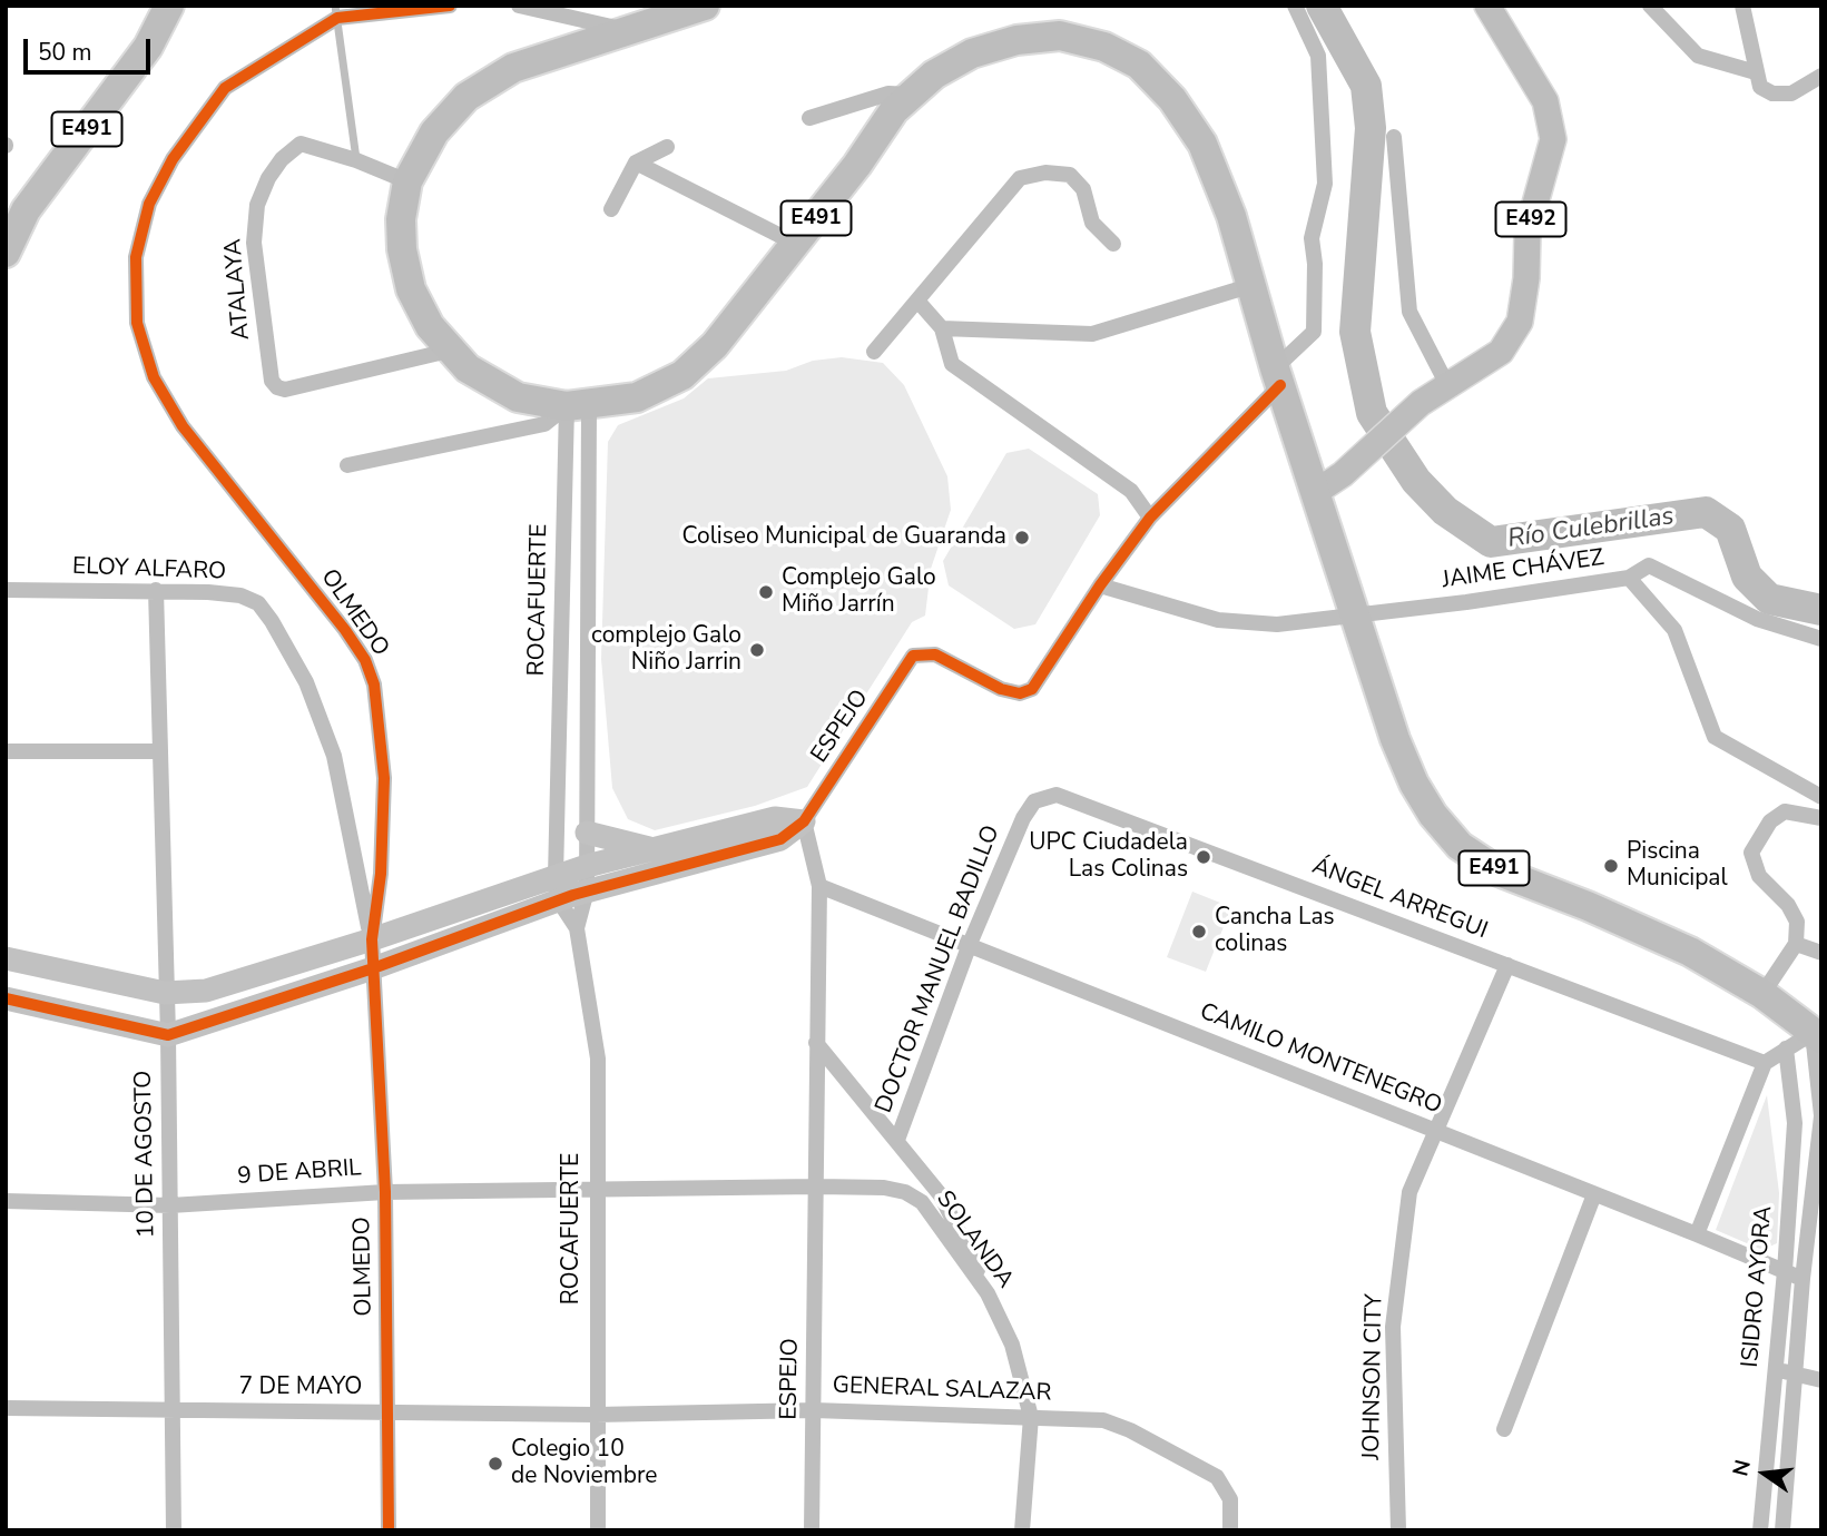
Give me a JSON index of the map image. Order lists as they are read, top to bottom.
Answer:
{
  "streets": {
    "highway": ["E491"],
    "main road": ["E492"],
    "street": [
      "ATALAYA",
      "ELOY ALFARO",
      "JAIME CHÁVEZ",
      "ROCAFUERTE",
      "OLMEDO",
      "ESPEJO",
      "ÁNGEL ARREGUI",
      "DOCTOR MANUEL BADILLO",
      "CAMILO MONTENEGRO",
      "10 DE AGOSTO",
      "9 DE ABRIL",
      "SOLANDA",
      "ISIDRO AYORA",
      "JOHNSON CITY",
      "7 DE MAYO",
      "GENERAL SALAZAR"
    ]
  },
  "crossings": [
    ["E491", "E492"],
    ["E491", "ATALAYA"],
    ["E491", "JAIME CHÁVEZ"],
    ["E491", "ROCAFUERTE"],
    ["E491", "ISIDRO AYORA"],
    ["ELOY ALFARO", "OLMEDO"],
    ["ELOY ALFARO", "10 DE AGOSTO"],
    ["JAIME CHÁVEZ", "ESPEJO"],
    ["ROCAFUERTE", "9 DE ABRIL"],
    ["ROCAFUERTE", "SOLANDA"],
    ["ROCAFUERTE", "7 DE MAYO"],
    ["ROCAFUERTE", "GENERAL SALAZAR"],
    ["OLMEDO", "9 DE ABRIL"],
    ["OLMEDO", "7 DE MAYO"],
    ["ESPEJO", "CAMILO MONTENEGRO"],
    ["ESPEJO", "SOLANDA"],
    ["ESPEJO", "GENERAL SALAZAR"],
    ["ÁNGEL ARREGUI", "DOCTOR MANUEL BADILLO"],
    ["ÁNGEL ARREGUI", "JOHNSON CITY"],
    ["DOCTOR MANUEL BADILLO", "CAMILO MONTENEGRO"],
    ["CAMILO MONTENEGRO", "ISIDRO AYORA"],
    ["CAMILO MONTENEGRO", "JOHNSON CITY"],
    ["10 DE AGOSTO", "9 DE ABRIL"],
    ["10 DE AGOSTO", "7 DE MAYO"],
    ["9 DE ABRIL", "SOLANDA"],
    ["SOLANDA", "GENERAL SALAZAR"],
    ["7 DE MAYO", "GENERAL SALAZAR"]
  ],
  "water": ["Río Culebrillas"],
  "places": [
    "Coliseo Municipal de Guaranda",
    "Complejo Galo Miño Jarrín",
    "complejo Galo Niño Jarrin",
    "UPC Ciudadela Las Colinas",
    "Piscina Municipal",
    "Cancha Las colinas",
    "Colegio 10 de Noviembre"
  ],
  "scale_bar": "50 m",
  "north": "left"
}
